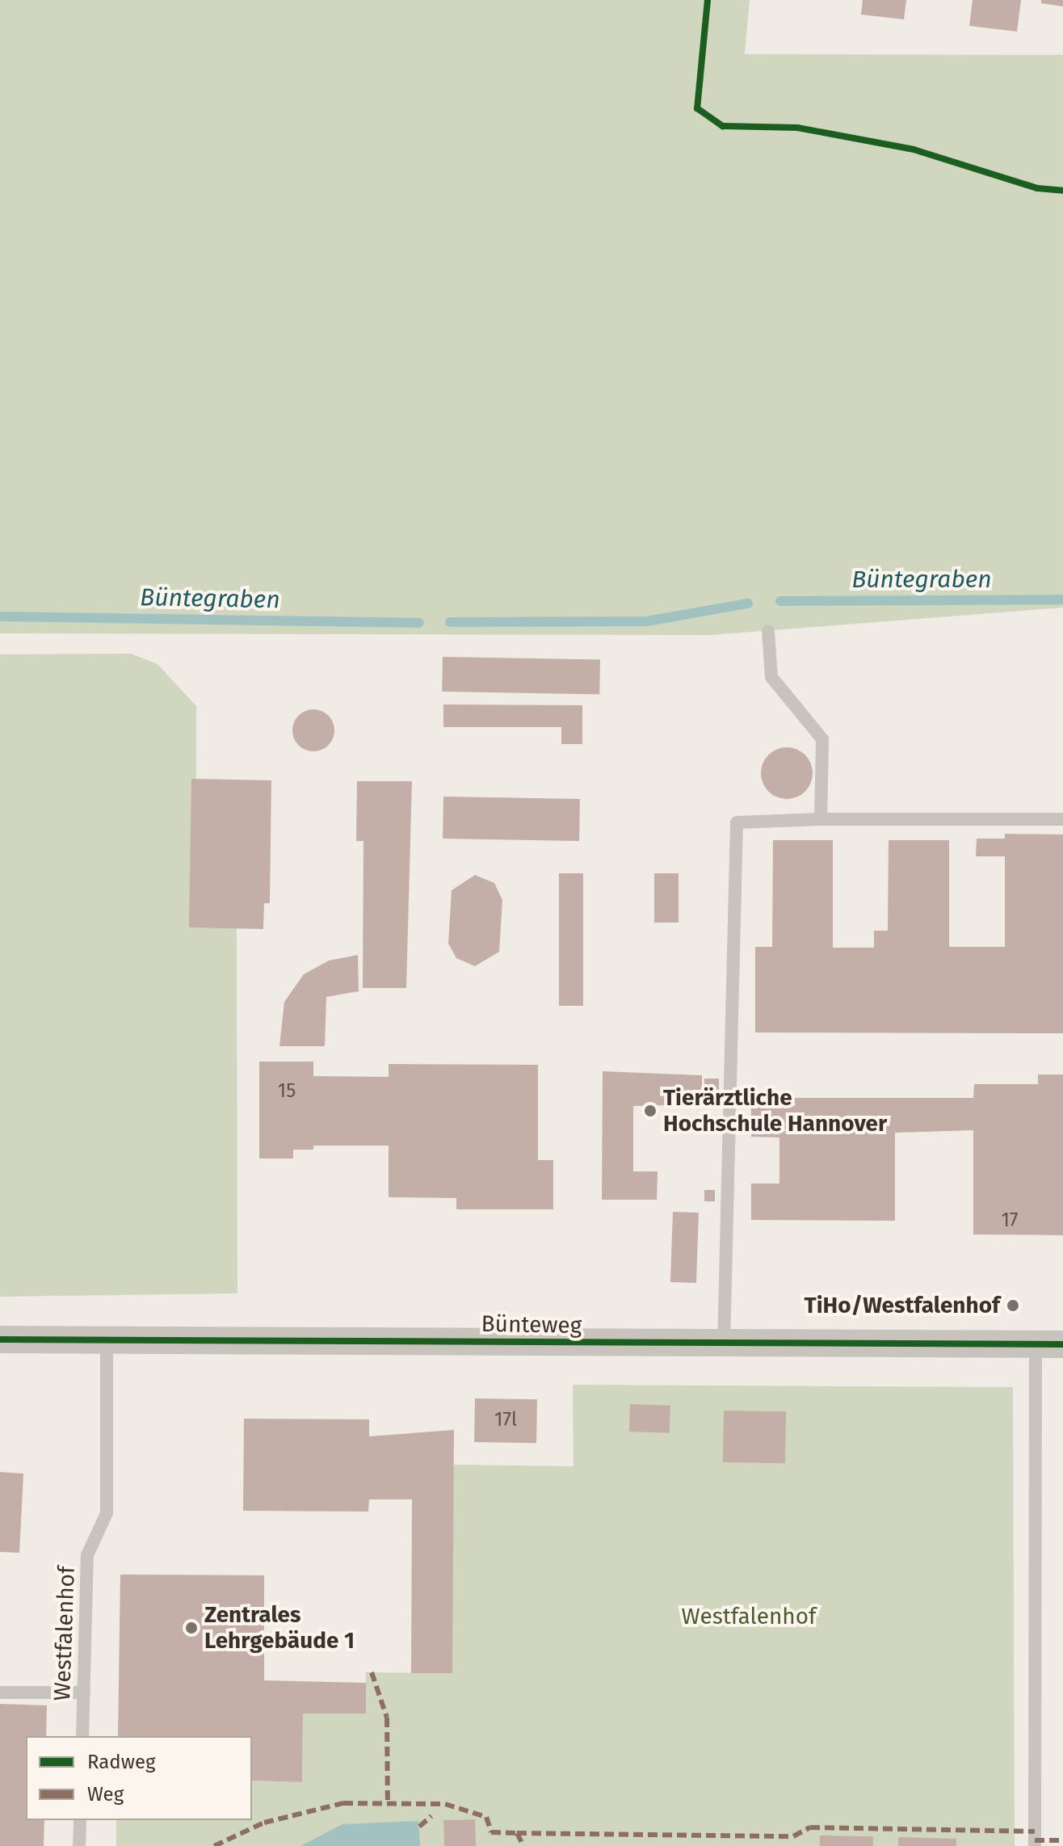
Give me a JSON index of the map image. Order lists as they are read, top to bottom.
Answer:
{
  "streets": {
    "street": ["Bünteweg"],
    "lane": ["Westfalenhof"]
  },
  "crossings": [
    ["Bünteweg", "Westfalenhof"]
  ],
  "water": ["Büntegraben"],
  "parks": ["Westfalenhof"],
  "places": ["Tierärztliche Hochschule Hannover", "TiHo/Westfalenhof", "Zentrales Lehrgebäude 1"],
  "house_numbers": ["15", "17", "17l"],
  "legend": ["Radweg", "Weg"]
}
